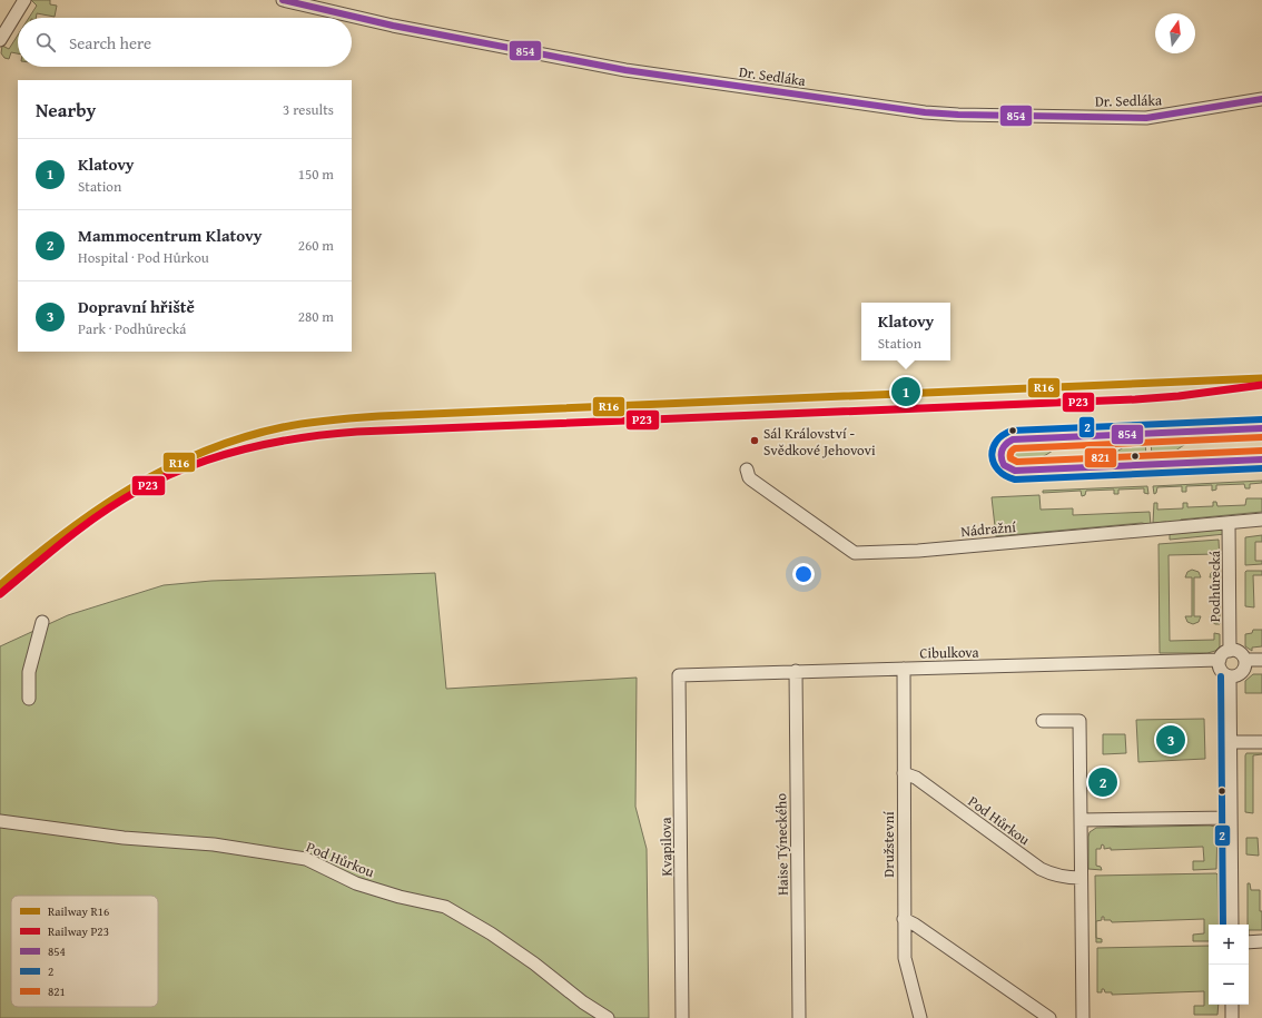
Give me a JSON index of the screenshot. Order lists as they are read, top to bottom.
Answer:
{
  "streets": {
    "street": [
      "Dr. Sedláka",
      "Nádražní",
      "Podhůrecká",
      "Cibulkova",
      "Pod Hůrkou",
      "Haise Týneckého",
      "Družstevní",
      "Kvapilova"
    ]
  },
  "crossings": [
    ["Nádražní", "Podhůrecká"],
    ["Podhůrecká", "Cibulkova"],
    ["Cibulkova", "Haise Týneckého"],
    ["Cibulkova", "Družstevní"],
    ["Cibulkova", "Kvapilova"],
    ["Pod Hůrkou", "Družstevní"]
  ],
  "places": ["Sál Království - Svědkové Jehovovi"],
  "lines": [
    "transit line 854",
    "rail line R16",
    "rail line P23",
    "transit line 2",
    "transit line 821"
  ],
  "legend": [
    "Railway R16",
    "Railway P23",
    "854",
    "2",
    "821"
  ],
  "north": "top",
  "page": {
    "search": "Search here",
    "heading": ["Nearby", "3 results"],
    "list": [
      {
        "mark": "1",
        "name": "Klatovy",
        "note": "Station",
        "value": "150 m"
      },
      {
        "mark": "2",
        "name": "Mammocentrum Klatovy",
        "note": "Hospital · Pod Hůrkou",
        "value": "260 m"
      },
      {
        "mark": "3",
        "name": "Dopravní hřiště",
        "note": "Park · Podhůrecká",
        "value": "280 m"
      }
    ],
    "popup": ["Klatovy", "Station"],
    "pins": ["1", "3", "2"],
    "map_buttons": ["+", "−"]
  }
}
